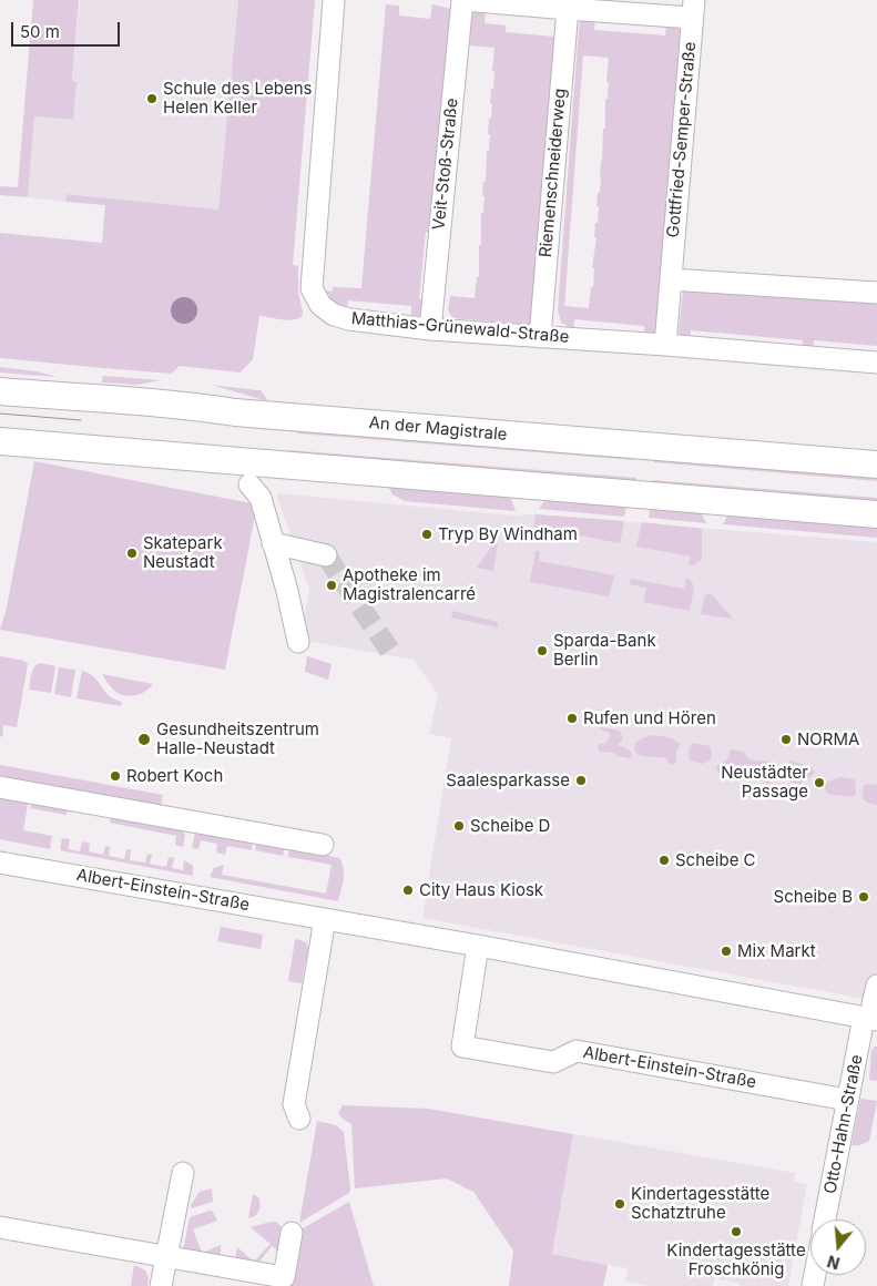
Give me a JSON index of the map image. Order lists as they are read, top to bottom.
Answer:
{
  "streets": {
    "main road": ["An der Magistrale"],
    "street": [
      "Gottfried-Semper-Straße",
      "Veit-Stoß-Straße",
      "Riemenschneiderweg",
      "Matthias-Grünewald-Straße",
      "Albert-Einstein-Straße",
      "Otto-Hahn-Straße"
    ]
  },
  "crossings": [
    ["Gottfried-Semper-Straße", "Veit-Stoß-Straße"],
    ["Gottfried-Semper-Straße", "Matthias-Grünewald-Straße"],
    ["Veit-Stoß-Straße", "Riemenschneiderweg"],
    ["Veit-Stoß-Straße", "Matthias-Grünewald-Straße"],
    ["Riemenschneiderweg", "Matthias-Grünewald-Straße"],
    ["Albert-Einstein-Straße", "Otto-Hahn-Straße"]
  ],
  "places": [
    "Schule des Lebens Helen Keller",
    "Tryp By Windham",
    "Skatepark Neustadt",
    "Apotheke im Magistralencarré",
    "Sparda-Bank Berlin",
    "Rufen und Hören",
    "Gesundheitszentrum Halle-Neustadt",
    "NORMA",
    "Robert Koch",
    "Saalesparkasse",
    "Neustädter Passage",
    "Scheibe D",
    "Scheibe C",
    "City Haus Kiosk",
    "Scheibe B",
    "Mix Markt",
    "Kindertagesstätte Schatztruhe",
    "Kindertagesstätte Froschkönig"
  ],
  "scale_bar": "50 m",
  "north": "bottom"
}
